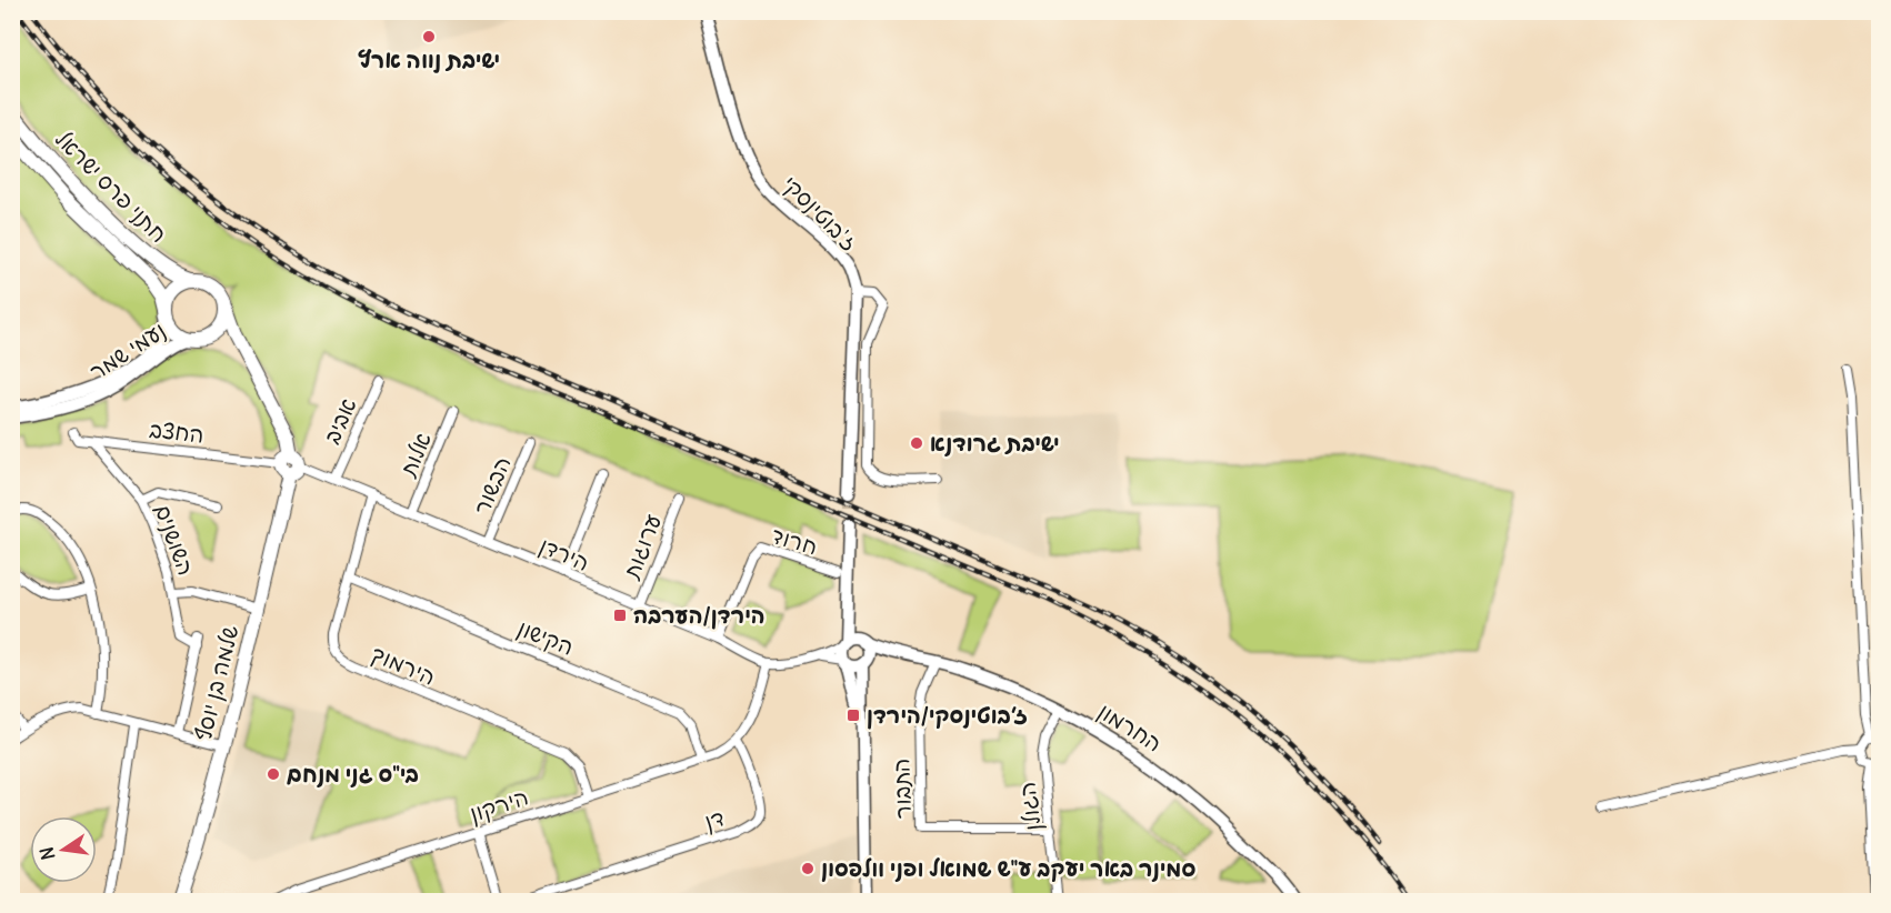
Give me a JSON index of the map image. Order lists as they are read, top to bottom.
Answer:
{
  "streets": {
    "main road": ["חתני פרס ישראל", "שלמה בן יוסף"],
    "street": [
      "ז'בוטינסקי",
      "נעמי שמר",
      "אביב",
      "החצב",
      "אלות",
      "הבשור",
      "השושנים",
      "חרוד",
      "ערוגות",
      "הירדן",
      "הקישון",
      "הירמוך",
      "החרמון",
      "התבור",
      "הירקון",
      "הגולן",
      "דן"
    ]
  },
  "crossings": [
    ["חתני פרס ישראל", "נעמי שמר"],
    ["אביב", "הירדן"],
    ["החצב", "השושנים"],
    ["החצב", "הירדן"],
    ["החצב", "שלמה בן יוסף"],
    ["אלות", "הירדן"],
    ["הבשור", "הירדן"],
    ["השושנים", "שלמה בן יוסף"],
    ["חרוד", "הירדן"],
    ["ערוגות", "הירדן"],
    ["הירדן", "הירמוך"],
    ["הירדן", "שלמה בן יוסף"],
    ["הקישון", "הירמוך"],
    ["הקישון", "הירקון"],
    ["הירמוך", "הירקון"],
    ["החרמון", "התבור"],
    ["החרמון", "הגולן"],
    ["התבור", "הגולן"],
    ["הירקון", "דן"]
  ],
  "places": {
    "other": [
      "ישיבת נווה ארץ",
      "ישיבת גרודנא",
      "בי\"ס גני מנחם",
      "סמינר באר יעקב ע\"ש שמואל ופני וולפסון"
    ],
    "transit": ["הירדן/הערבה", "ז׳בוטינסקי/הירדן"]
  },
  "north": "left"
}
